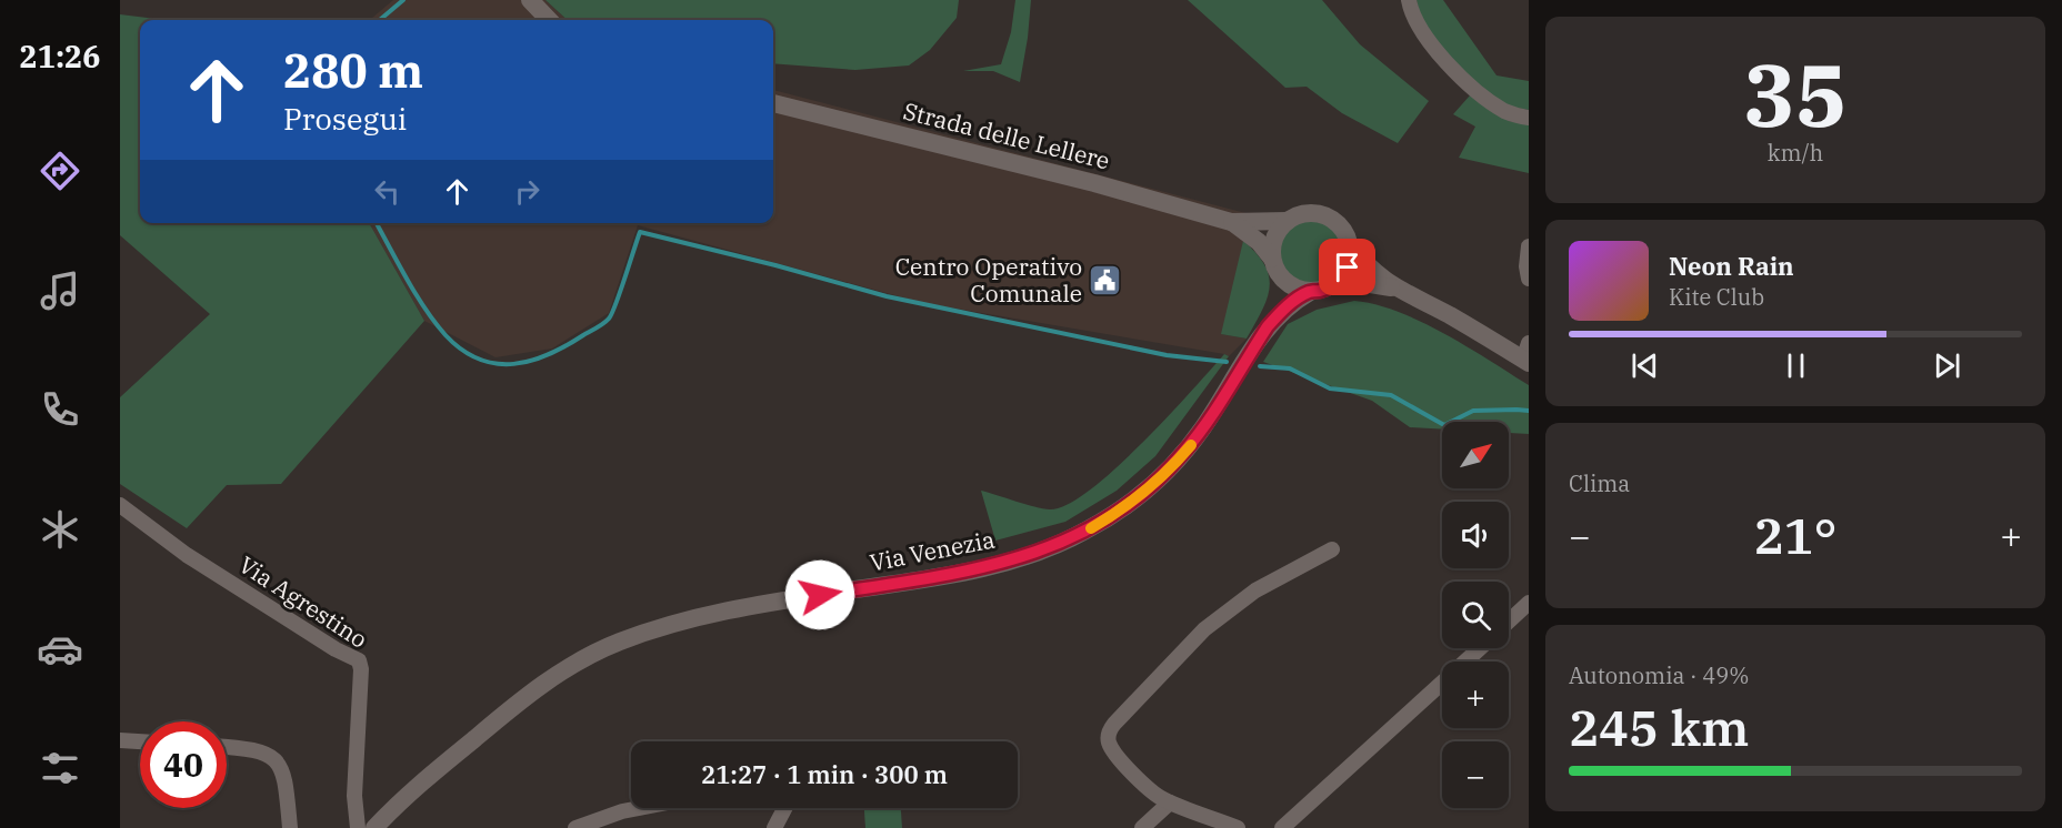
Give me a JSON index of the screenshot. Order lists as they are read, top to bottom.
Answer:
{
  "streets": {
    "street": ["Strada delle Lellere", "Via Venezia", "Via Agrestino"]
  },
  "crossings": [
    ["Strada delle Lellere", "Via Venezia"]
  ],
  "places": {
    "public building": ["Centro Operativo Comunale"]
  },
  "north": "top right",
  "page": {
    "tabs": "21:26",
    "tile": [
      ["35", "km/h"],
      "Clima",
      ["Autonomia · 49%", "245 km"]
    ],
    "turn": ["280 m", "Prosegui"],
    "song": ["Neon Rain", "Kite Club"],
    "map_buttons": ["+", "−"],
    "heat": ["−", "21°", "+"],
    "limit": "40",
    "trip": "21:27 · 1 min · 300 m"
  }
}
